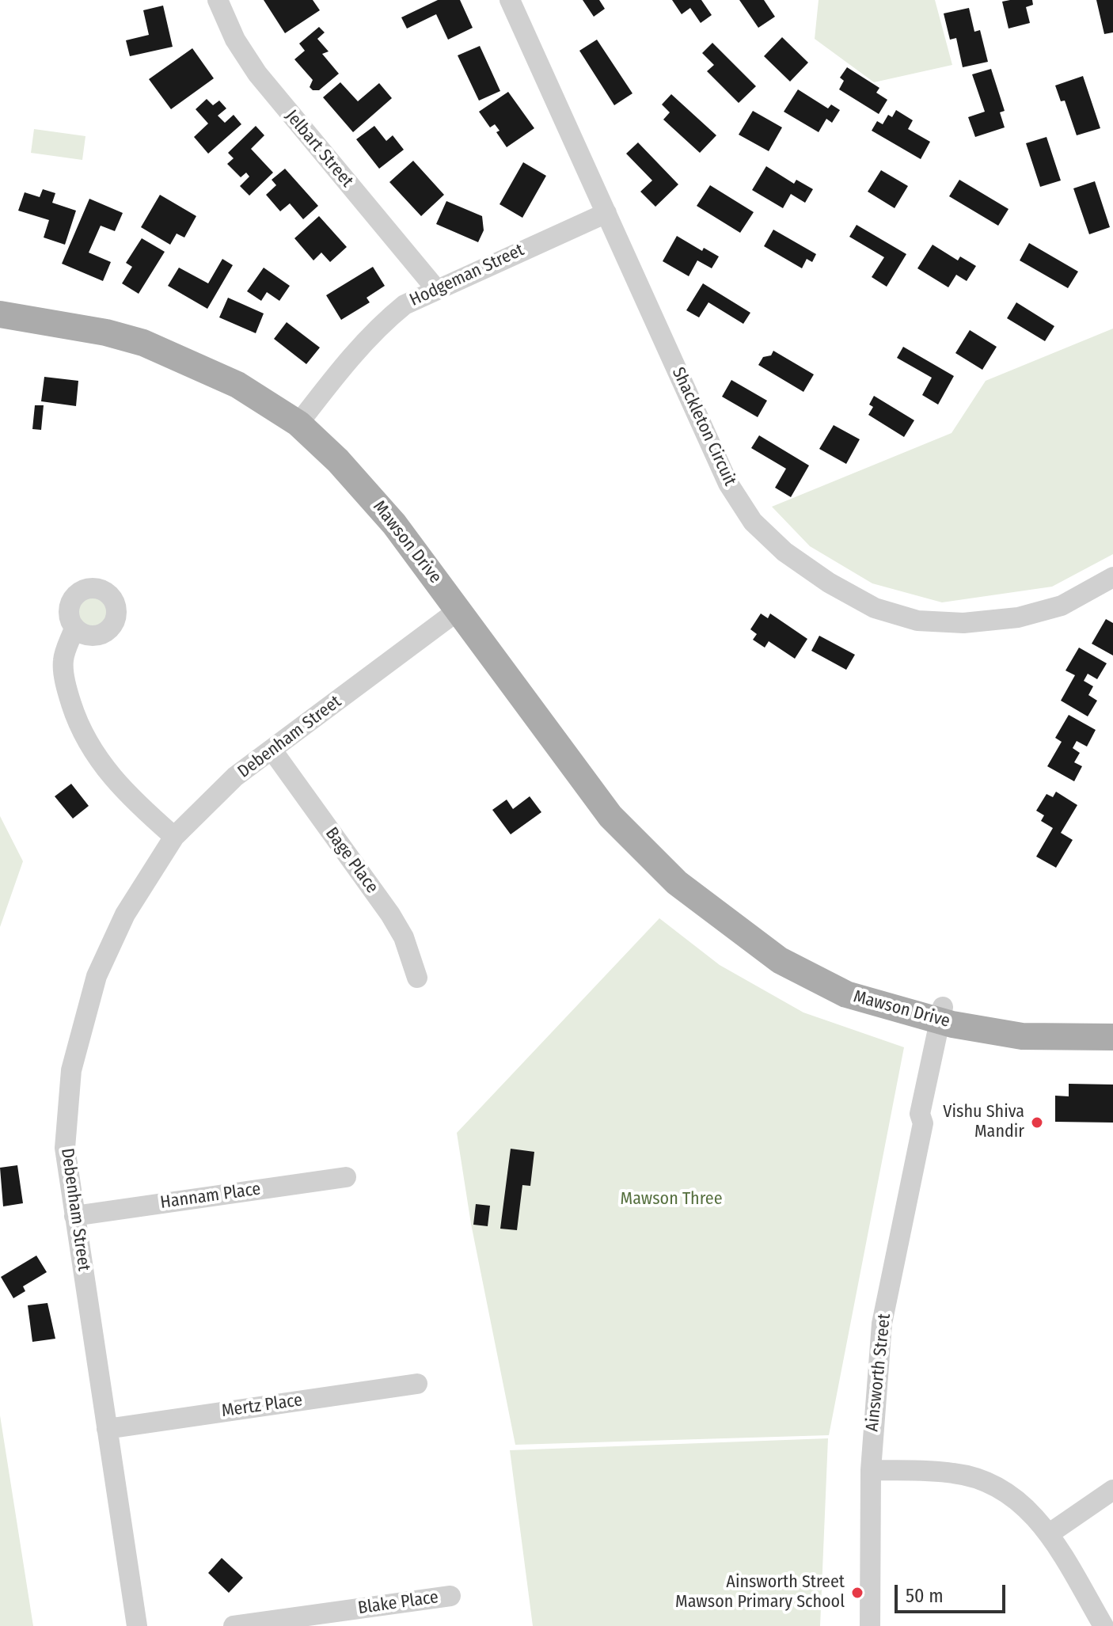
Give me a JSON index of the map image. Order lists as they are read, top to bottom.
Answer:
{
  "streets": {
    "main road": ["Mawson Drive"],
    "street": [
      "Jelbart Street",
      "Hodgeman Street",
      "Shackleton Circuit",
      "Debenham Street",
      "Bage Place",
      "Hannam Place",
      "Ainsworth Street",
      "Mertz Place",
      "Blake Place"
    ]
  },
  "crossings": [
    ["Jelbart Street", "Hodgeman Street"],
    ["Hodgeman Street", "Shackleton Circuit"],
    ["Hodgeman Street", "Mawson Drive"],
    ["Mawson Drive", "Debenham Street"],
    ["Mawson Drive", "Ainsworth Street"],
    ["Debenham Street", "Bage Place"],
    ["Debenham Street", "Hannam Place"],
    ["Debenham Street", "Mertz Place"]
  ],
  "parks": ["Mawson Three"],
  "places": ["Vishu Shiva Mandir", "Ainsworth Street Mawson Primary School"],
  "scale_bar": "50 m"
}
